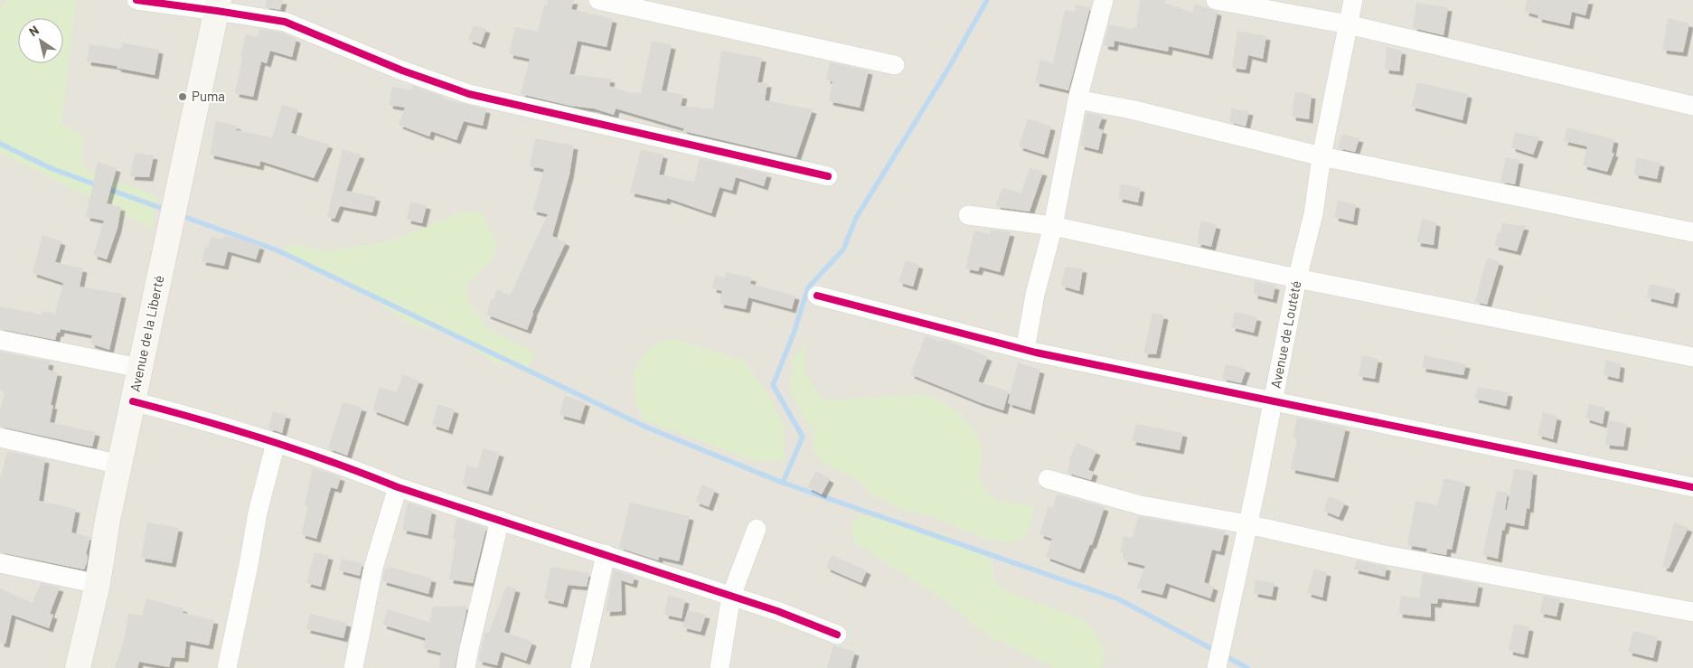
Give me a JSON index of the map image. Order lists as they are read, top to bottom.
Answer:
{
  "streets": {
    "street": ["Avenue de la Liberté", "Avenue de Loutété"]
  },
  "places": ["Puma"],
  "north": "top left"
}
